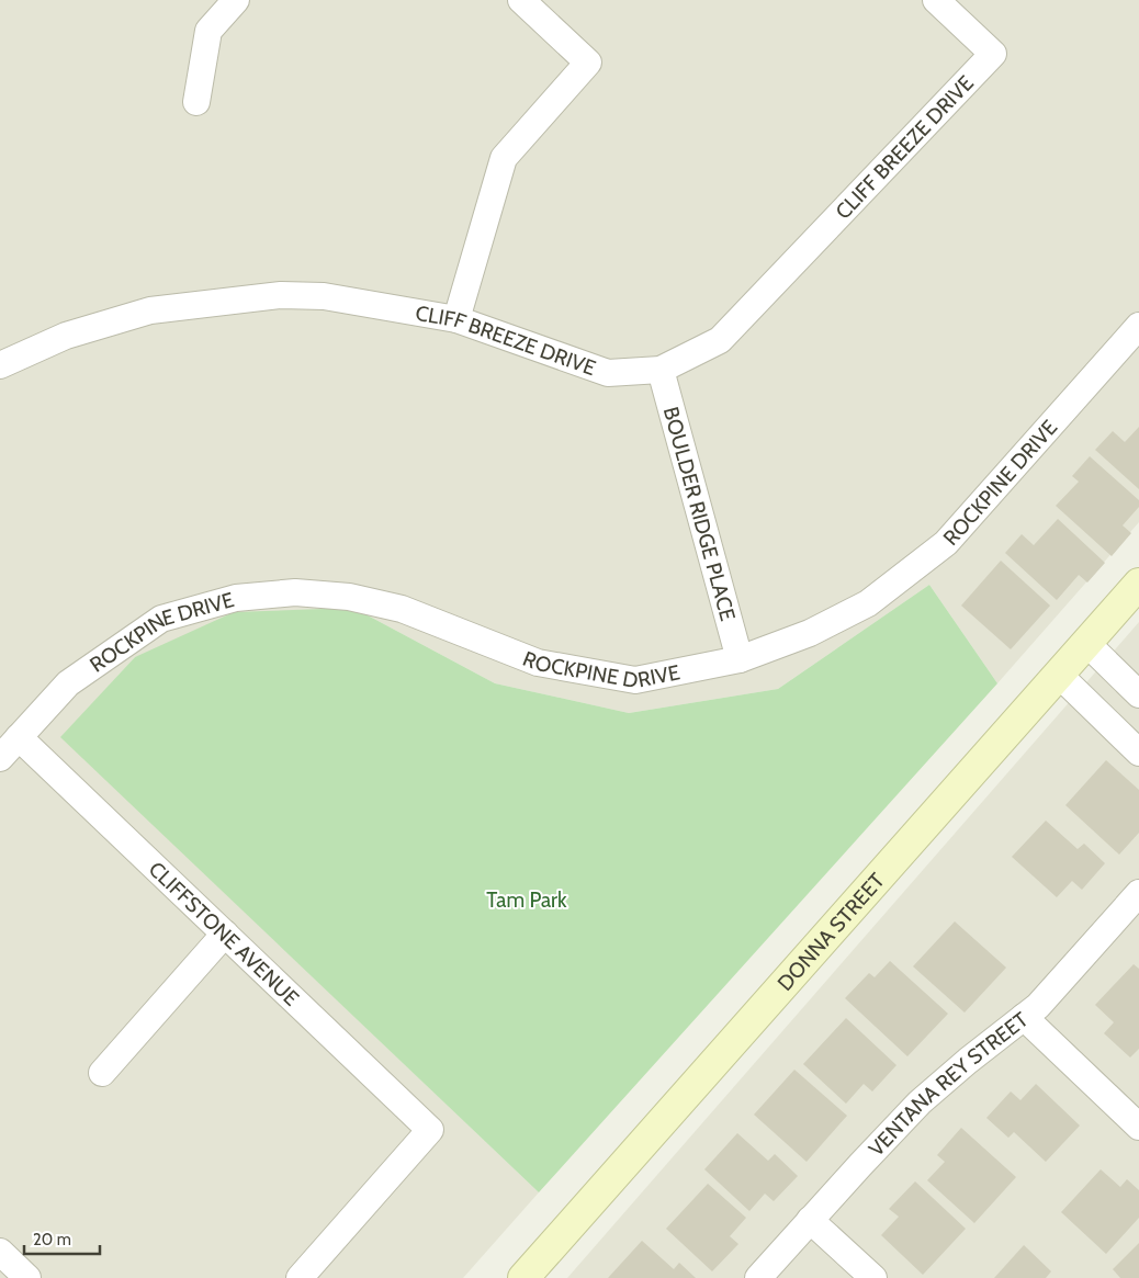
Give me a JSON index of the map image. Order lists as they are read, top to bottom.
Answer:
{
  "streets": {
    "street": [
      "CLIFF BREEZE DRIVE",
      "ROCKPINE DRIVE",
      "BOULDER RIDGE PLACE",
      "DONNA STREET",
      "CLIFFSTONE AVENUE",
      "VENTANA REY STREET"
    ]
  },
  "crossings": [
    ["CLIFF BREEZE DRIVE", "BOULDER RIDGE PLACE"],
    ["ROCKPINE DRIVE", "BOULDER RIDGE PLACE"],
    ["ROCKPINE DRIVE", "CLIFFSTONE AVENUE"]
  ],
  "parks": ["Tam Park"],
  "scale_bar": "20 m"
}
